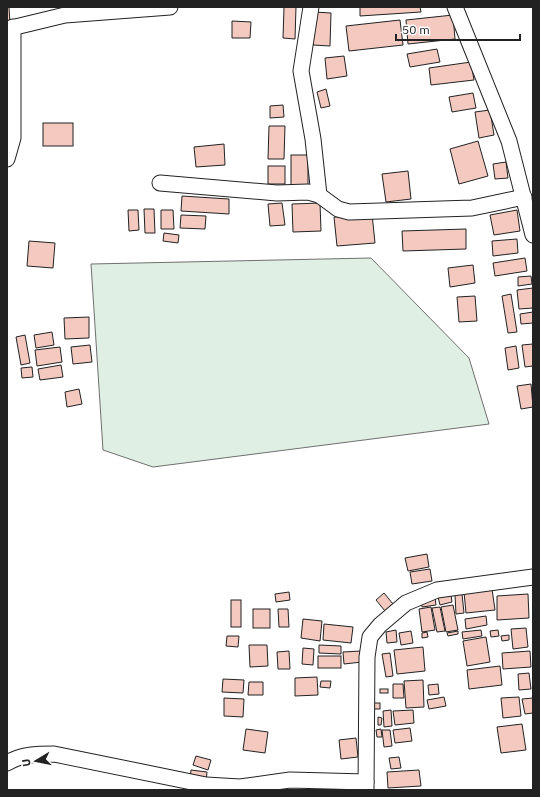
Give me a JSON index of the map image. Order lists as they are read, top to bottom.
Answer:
{
  "scale_bar": "50 m",
  "north": "left"
}
